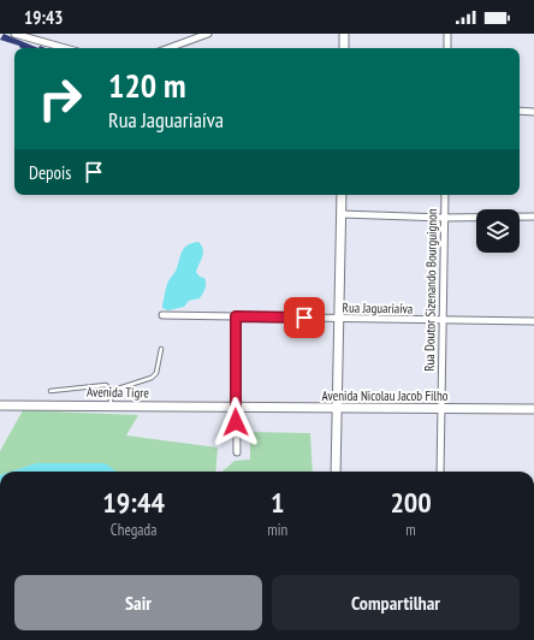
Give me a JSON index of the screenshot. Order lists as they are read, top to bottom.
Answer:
{
  "streets": {
    "street": [
      "Rua Doutor Sizenando Bourguignon",
      "Rua Jaguariaíva",
      "Avenida Tigre",
      "Avenida Nicolau Jacob Filho"
    ]
  },
  "crossings": [
    ["Rua Doutor Sizenando Bourguignon", "Rua Jaguariaíva"],
    ["Rua Doutor Sizenando Bourguignon", "Avenida Nicolau Jacob Filho"],
    ["Avenida Tigre", "Avenida Nicolau Jacob Filho"]
  ],
  "page": {
    "status": "19:43",
    "turn": ["120 m", "Rua Jaguariaíva"],
    "then": "Depois",
    "eta": [
      "19:44",
      "Chegada",
      "1",
      "min",
      "200",
      "m"
    ],
    "buttons": ["Sair", "Compartilhar"]
  }
}
